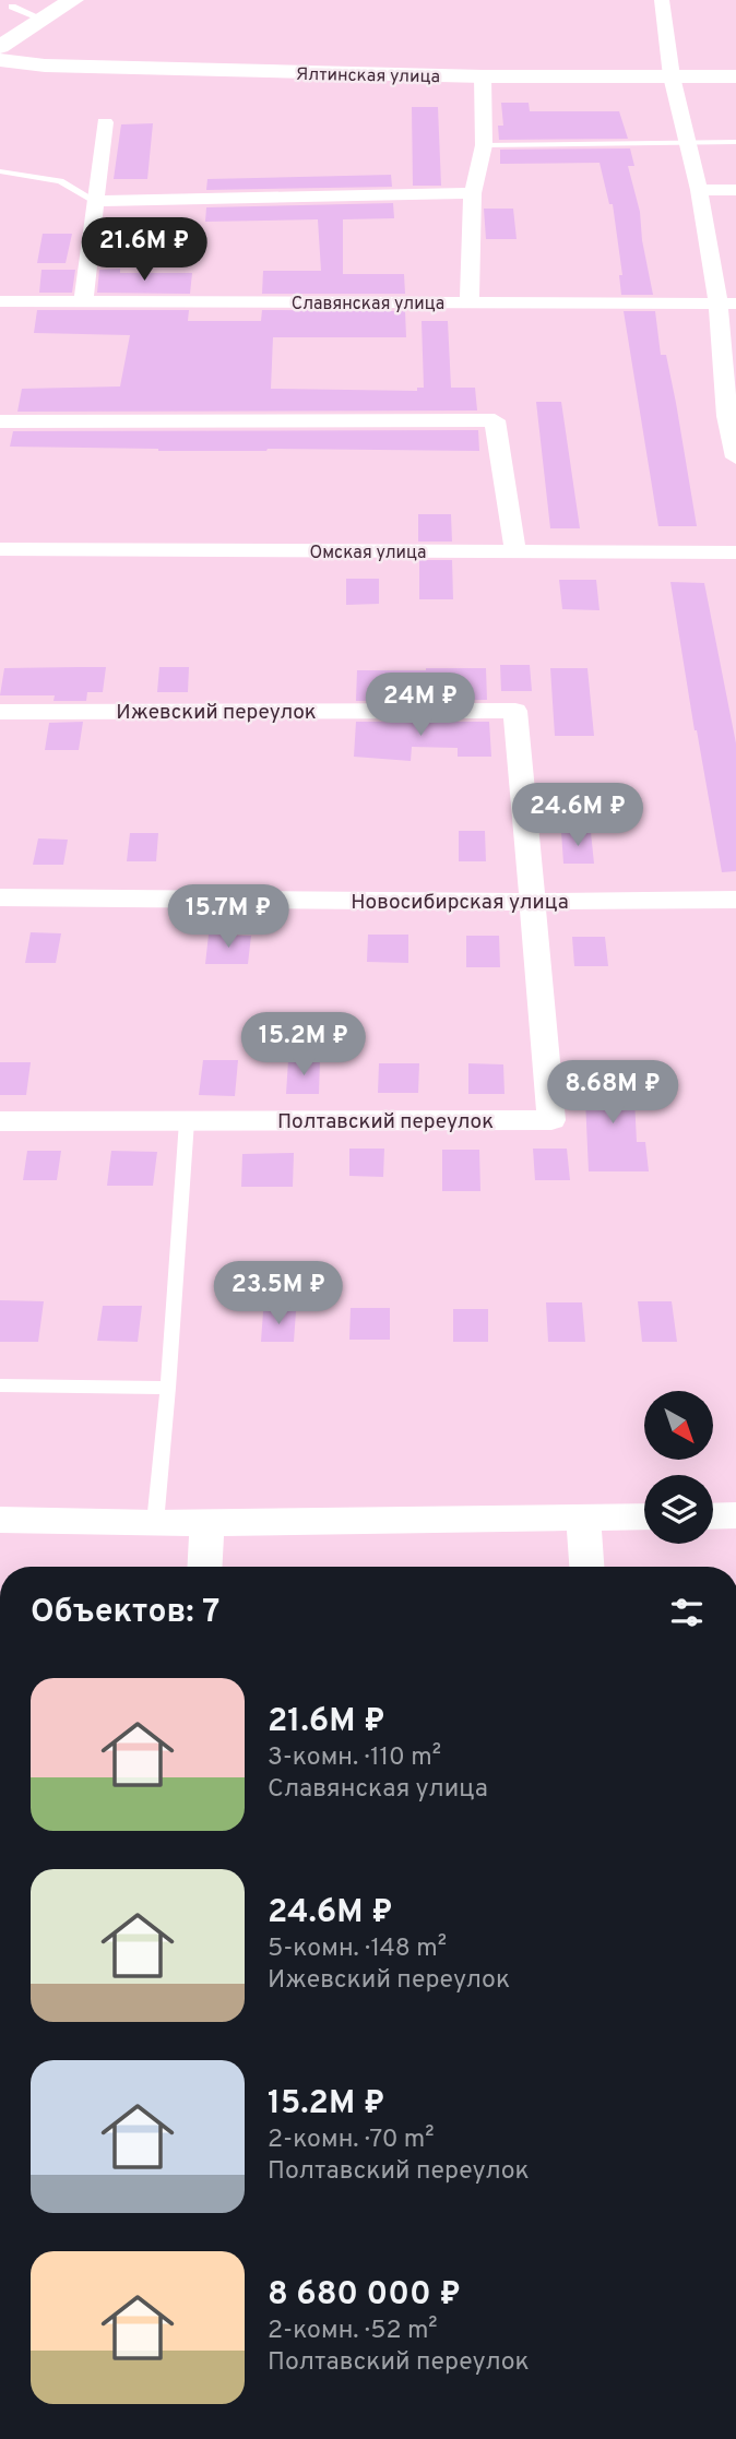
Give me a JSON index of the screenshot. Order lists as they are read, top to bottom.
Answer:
{
  "streets": {
    "main road": ["Ялтинская улица"],
    "street": [
      "Славянская улица",
      "Омская улица",
      "Ижевский переулок",
      "Новосибирская улица",
      "Полтавский переулок"
    ]
  },
  "crossings": [
    ["Ижевский переулок", "Новосибирская улица"],
    ["Ижевский переулок", "Полтавский переулок"],
    ["Новосибирская улица", "Полтавский переулок"]
  ],
  "north": "bottom right",
  "page": {
    "price": [
      "21.6M ₽",
      "24M ₽",
      "24.6M ₽",
      "15.7M ₽",
      "15.2M ₽",
      "8.68M ₽",
      "23.5M ₽"
    ],
    "heading": "Объектов: 7",
    "list": [
      {
        "name": "21.6M ₽",
        "note": "3-комн. · 110 m² · Славянская улица"
      },
      {
        "name": "24.6M ₽",
        "note": "5-комн. · 148 m² · Ижевский переулок"
      },
      {
        "name": "15.2M ₽",
        "note": "2-комн. · 70 m² · Полтавский переулок"
      },
      {
        "name": "8 680 000 ₽",
        "note": "2-комн. · 52 m² · Полтавский переулок"
      }
    ]
  }
}
